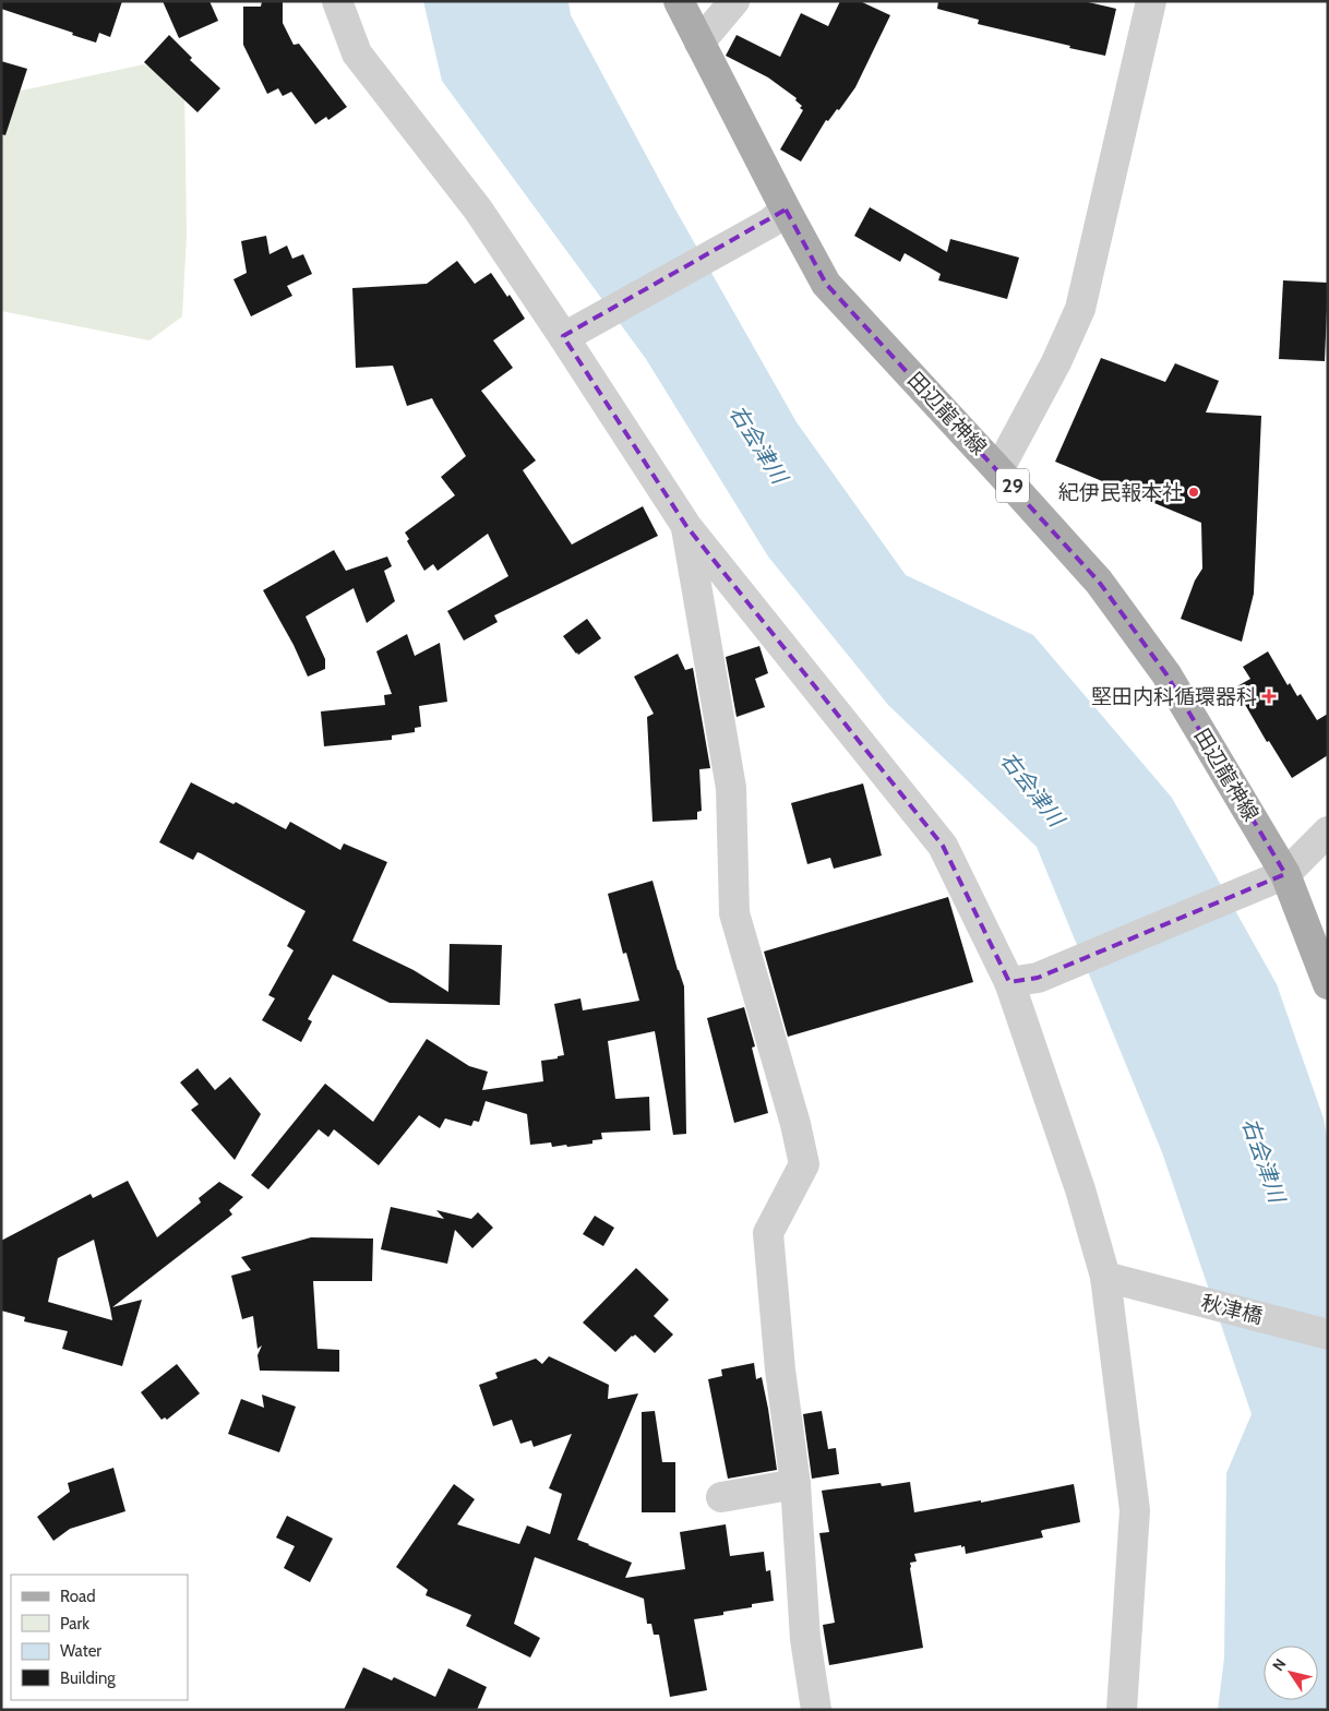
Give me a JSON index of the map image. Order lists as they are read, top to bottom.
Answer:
{
  "streets": {
    "main road": ["田辺龍神線", "29"],
    "street": ["秋津橋"]
  },
  "water": ["右会津川"],
  "places": {
    "other": ["紀伊民報本社"],
    "health": ["堅田内科循環器科"]
  },
  "legend": [
    "Road",
    "Park",
    "Water",
    "Building"
  ],
  "north": "top left"
}
